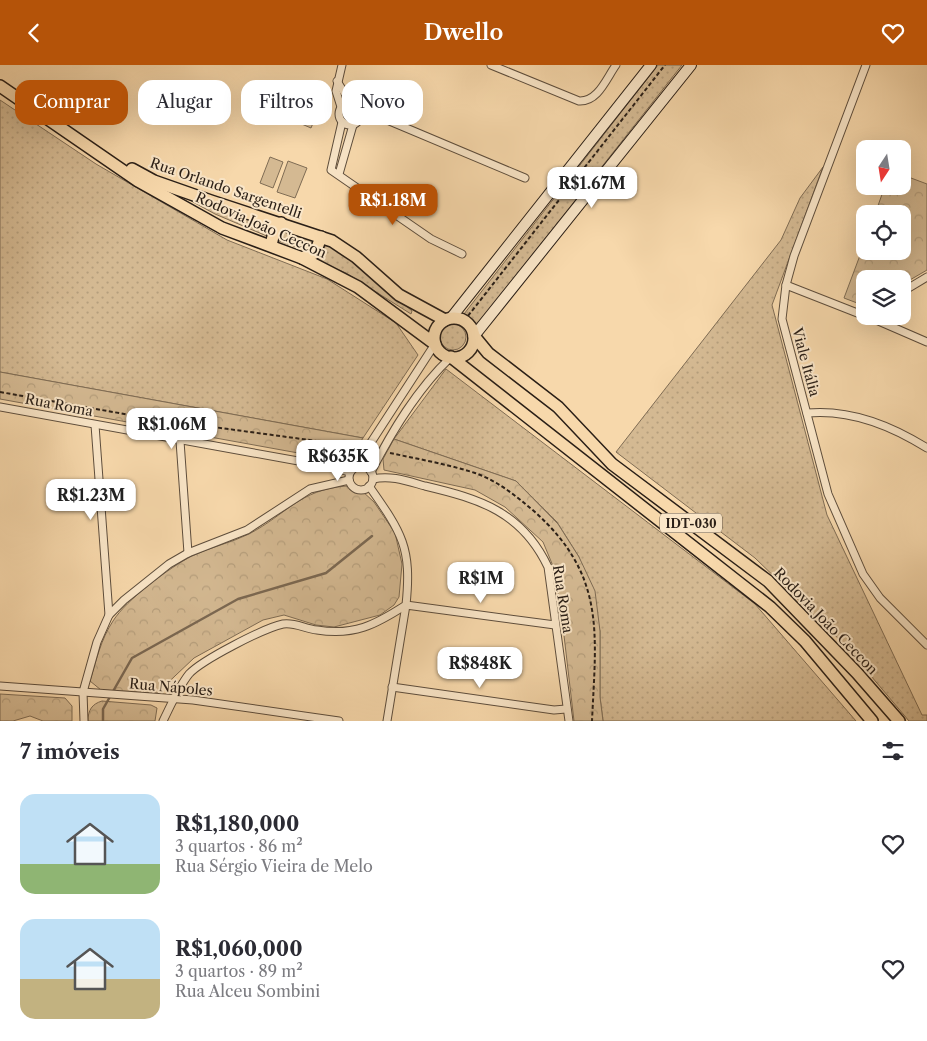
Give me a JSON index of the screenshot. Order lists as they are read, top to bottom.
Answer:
{
  "streets": {
    "main road": ["Rua Orlando Sargentelli", "Rodovia João Ceccon", "IDT-030"],
    "street": ["Viale Itália", "Rua Roma", "Rua Nápoles"]
  },
  "crossings": [
    ["Rua Orlando Sargentelli", "Rodovia João Ceccon"],
    ["Rua Orlando Sargentelli", "IDT-030"],
    ["Rodovia João Ceccon", "IDT-030"]
  ],
  "north": "bottom",
  "page": {
    "header": "Dwello",
    "chip": [
      "Comprar",
      "Alugar",
      "Filtros",
      "Novo"
    ],
    "price": [
      "R$1.67M",
      "R$1.18M",
      "R$1.06M",
      "R$635K",
      "R$1.23M",
      "R$1M",
      "R$848K"
    ],
    "heading": "7 imóveis",
    "list": [
      {
        "name": "R$1,180,000",
        "note": "3 quartos · 86 m² · Rua Sérgio Vieira de Melo"
      },
      {
        "name": "R$1,060,000",
        "note": "3 quartos · 89 m² · Rua Alceu Sombini"
      }
    ]
  }
}
